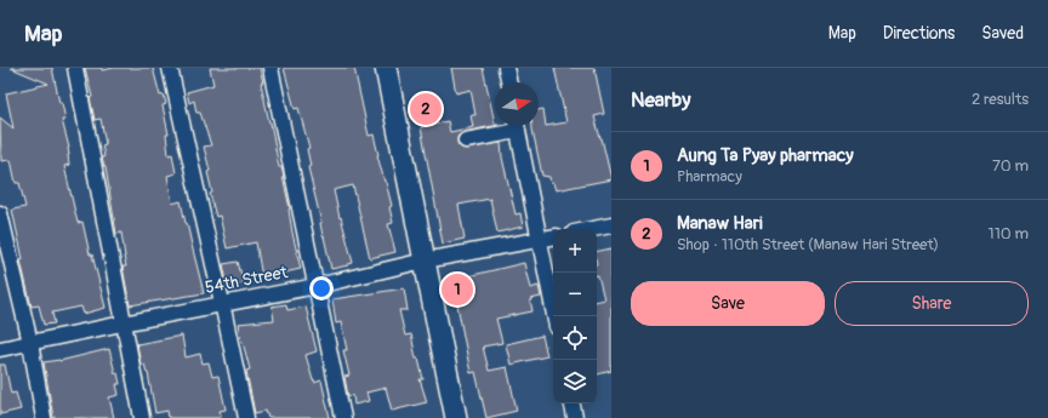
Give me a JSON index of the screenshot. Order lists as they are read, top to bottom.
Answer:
{
  "streets": {
    "street": ["54th Street"]
  },
  "north": "right",
  "page": {
    "header": "Map",
    "nav": ["Map", "Directions", "Saved"],
    "heading": ["Nearby", "2 results"],
    "pins": ["2", "1"],
    "list": [
      {
        "mark": "1",
        "name": "Aung Ta Pyay pharmacy",
        "note": "Pharmacy",
        "value": "70 m"
      },
      {
        "mark": "2",
        "name": "Manaw Hari",
        "note": "Shop · 110th Street (Manaw Hari Street)",
        "value": "110 m"
      }
    ],
    "map_buttons": ["+", "−"],
    "buttons": ["Save", "Share"]
  }
}
